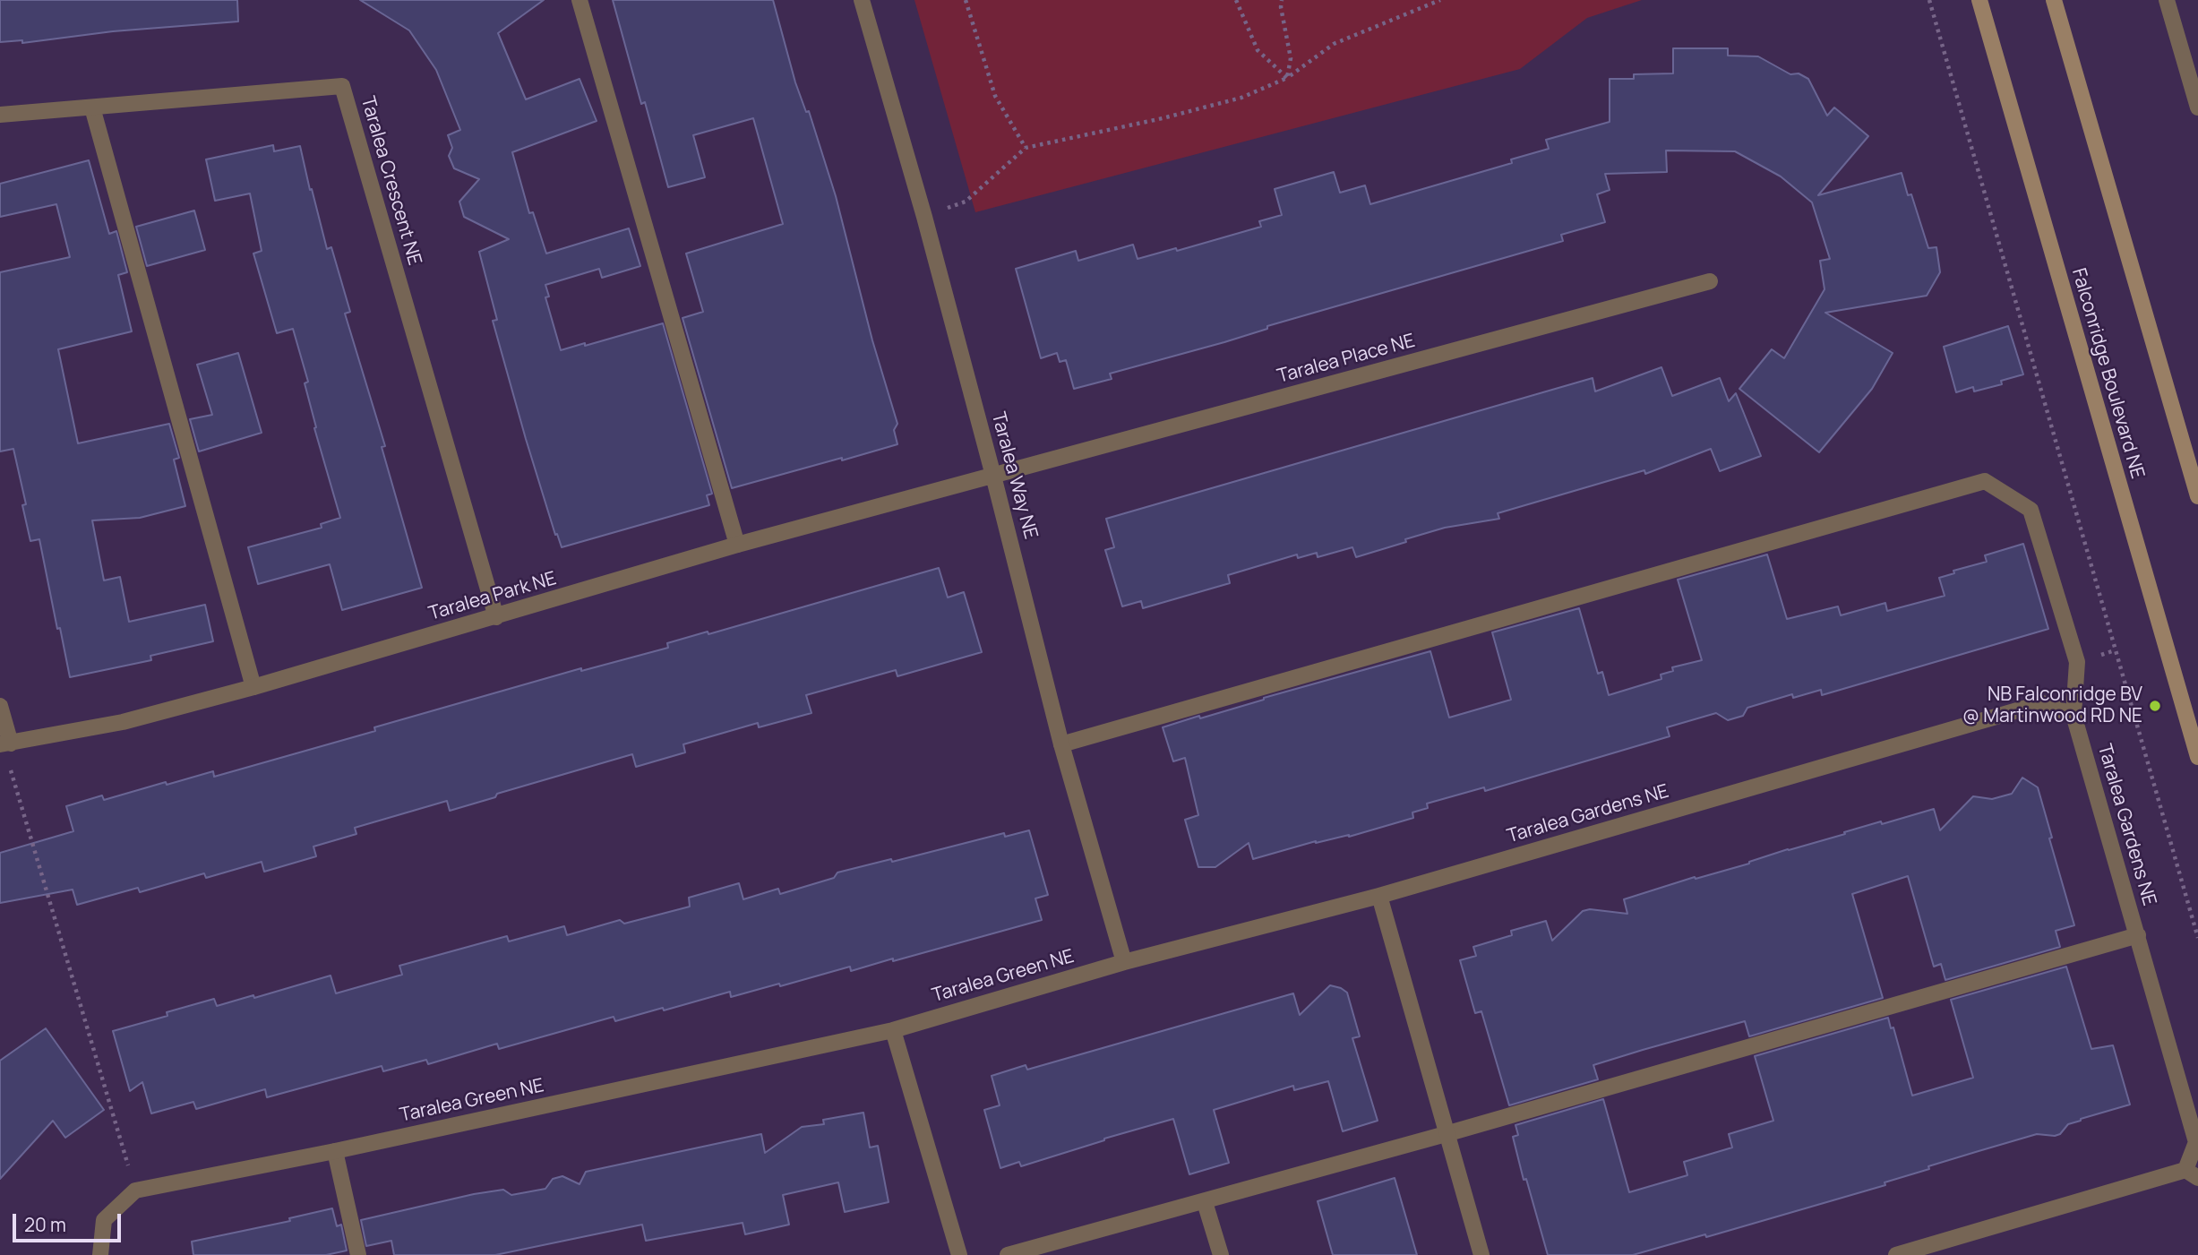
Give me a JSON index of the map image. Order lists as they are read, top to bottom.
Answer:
{
  "streets": {
    "main road": ["Falconridge Boulevard NE"],
    "street": [
      "Taralea Crescent NE",
      "Taralea Place NE",
      "Taralea Way NE",
      "Taralea Park NE",
      "Taralea Gardens NE",
      "Taralea Green NE"
    ]
  },
  "crossings": [
    ["Taralea Crescent NE", "Taralea Park NE"],
    ["Taralea Place NE", "Taralea Way NE"],
    ["Taralea Place NE", "Taralea Park NE"],
    ["Taralea Way NE", "Taralea Park NE"],
    ["Taralea Way NE", "Taralea Gardens NE"],
    ["Taralea Way NE", "Taralea Green NE"],
    ["Taralea Gardens NE", "Taralea Green NE"]
  ],
  "places": ["NB Falconridge BV @ Martinwood RD NE"],
  "scale_bar": "20 m"
}
